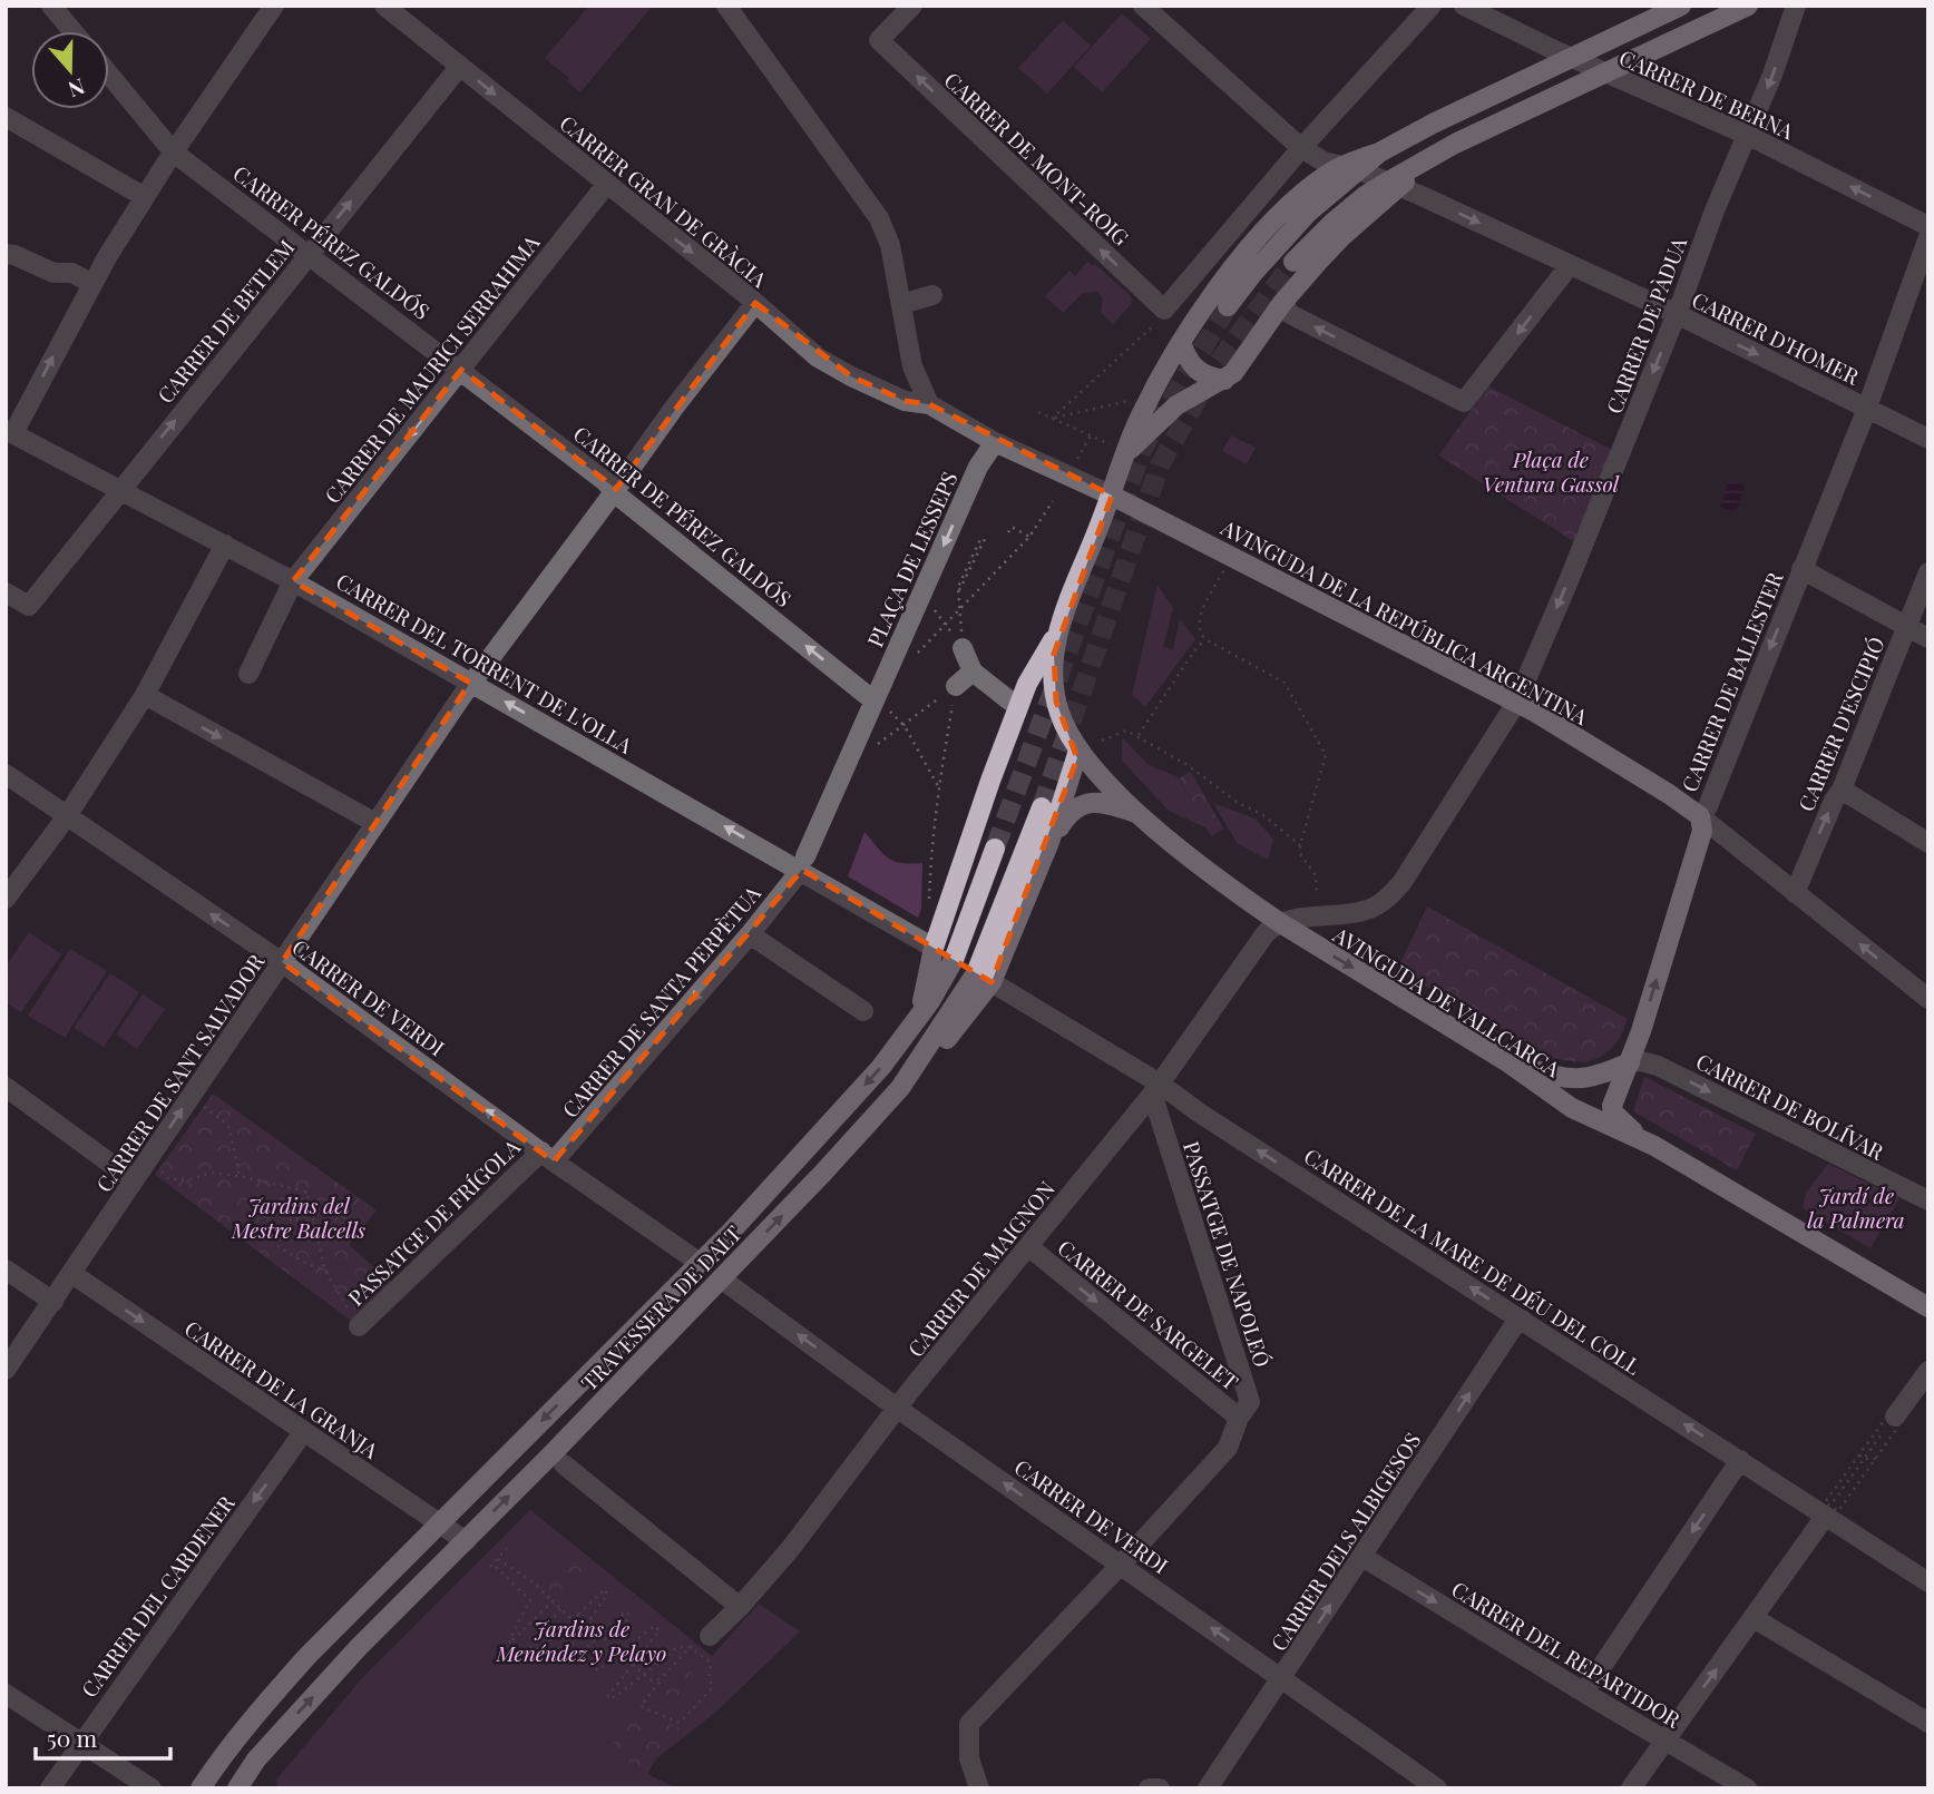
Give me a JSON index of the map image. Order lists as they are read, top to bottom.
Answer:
{
  "streets": {
    "main road": [
      "AVINGUDA DE LA REPÚBLICA ARGENTINA",
      "CARRER DE BALLESTER",
      "AVINGUDA DE VALLCARCA",
      "TRAVESSERA DE DALT"
    ],
    "street": [
      "CARRER DE BERNA",
      "CARRER DE MONT-ROIG",
      "CARRER GRAN DE GRÀCIA",
      "CARRER PÉREZ GALDÓS",
      "CARRER DE BETLEM",
      "CARRER DE PÀDUA",
      "CARRER D'HOMER",
      "CARRER DE MAURICI SERRAHIMA",
      "CARRER DE PÉREZ GALDÓS",
      "PLAÇA DE LESSEPS",
      "CARRER DEL TORRENT DE L'OLLA",
      "CARRER D'ESCIPIÓ",
      "CARRER DE VERDI",
      "CARRER DE SANTA PERPÈTUA",
      "CARRER DE SANT SALVADOR",
      "CARRER DE BOLÍVAR",
      "PASSATGE DE FRÍGOLA",
      "PASSATGE DE NAPOLEÓ",
      "CARRER DE LA MARE DE DÉU DEL COLL",
      "CARRER DE MAIGNON",
      "CARRER DE SARGELET",
      "CARRER DE LA GRANJA",
      "CARRER DELS ALBIGESOS",
      "CARRER DEL CARDENER",
      "CARRER DEL REPARTIDOR"
    ]
  },
  "crossings": [
    ["CARRER DE BERNA", "CARRER DE PÀDUA"],
    ["CARRER GRAN DE GRÀCIA", "CARRER DE BETLEM"],
    ["CARRER GRAN DE GRÀCIA", "CARRER DE MAURICI SERRAHIMA"],
    ["CARRER GRAN DE GRÀCIA", "CARRER DE SANT SALVADOR"],
    ["CARRER PÉREZ GALDÓS", "CARRER DE BETLEM"],
    ["CARRER PÉREZ GALDÓS", "CARRER DE MAURICI SERRAHIMA"],
    ["CARRER PÉREZ GALDÓS", "CARRER DE PÉREZ GALDÓS"],
    ["CARRER DE BETLEM", "CARRER DEL TORRENT DE L'OLLA"],
    ["CARRER DE PÀDUA", "CARRER D'HOMER"],
    ["CARRER DE PÀDUA", "AVINGUDA DE LA REPÚBLICA ARGENTINA"],
    ["CARRER DE PÀDUA", "AVINGUDA DE VALLCARCA"],
    ["CARRER DE PÀDUA", "CARRER DE MAIGNON"],
    ["CARRER D'HOMER", "CARRER DE BALLESTER"],
    ["CARRER DE MAURICI SERRAHIMA", "CARRER DE PÉREZ GALDÓS"],
    ["CARRER DE MAURICI SERRAHIMA", "CARRER DEL TORRENT DE L'OLLA"],
    ["CARRER DE PÉREZ GALDÓS", "PLAÇA DE LESSEPS"],
    ["CARRER DE PÉREZ GALDÓS", "CARRER DE SANT SALVADOR"],
    ["PLAÇA DE LESSEPS", "CARRER DEL TORRENT DE L'OLLA"],
    ["PLAÇA DE LESSEPS", "CARRER DE SANTA PERPÈTUA"],
    ["AVINGUDA DE LA REPÚBLICA ARGENTINA", "CARRER DE BALLESTER"],
    ["AVINGUDA DE LA REPÚBLICA ARGENTINA", "CARRER D'ESCIPIÓ"],
    ["CARRER DEL TORRENT DE L'OLLA", "CARRER DE SANTA PERPÈTUA"],
    ["CARRER DEL TORRENT DE L'OLLA", "CARRER DE SANT SALVADOR"],
    ["CARRER DE BALLESTER", "AVINGUDA DE VALLCARCA"],
    ["CARRER DE BALLESTER", "CARRER DE BOLÍVAR"],
    ["CARRER DE VERDI", "CARRER DE SANTA PERPÈTUA"],
    ["CARRER DE VERDI", "CARRER DE SANT SALVADOR"],
    ["CARRER DE VERDI", "PASSATGE DE FRÍGOLA"],
    ["CARRER DE VERDI", "CARRER DE MAIGNON"],
    ["CARRER DE VERDI", "TRAVESSERA DE DALT"],
    ["CARRER DE VERDI", "CARRER DELS ALBIGESOS"],
    ["CARRER DE SANTA PERPÈTUA", "PASSATGE DE FRÍGOLA"],
    ["AVINGUDA DE VALLCARCA", "CARRER DE MAIGNON"],
    ["CARRER DE SANT SALVADOR", "CARRER DE LA GRANJA"],
    ["PASSATGE DE NAPOLEÓ", "CARRER DE LA MARE DE DÉU DEL COLL"],
    ["PASSATGE DE NAPOLEÓ", "CARRER DE MAIGNON"],
    ["PASSATGE DE NAPOLEÓ", "CARRER DE SARGELET"],
    ["CARRER DE LA MARE DE DÉU DEL COLL", "CARRER DE MAIGNON"],
    ["CARRER DE LA MARE DE DÉU DEL COLL", "TRAVESSERA DE DALT"],
    ["CARRER DE LA MARE DE DÉU DEL COLL", "CARRER DELS ALBIGESOS"],
    ["CARRER DE MAIGNON", "CARRER DE SARGELET"],
    ["TRAVESSERA DE DALT", "CARRER DE LA GRANJA"],
    ["CARRER DE LA GRANJA", "CARRER DEL CARDENER"],
    ["CARRER DELS ALBIGESOS", "CARRER DEL REPARTIDOR"]
  ],
  "one_way": [
    "CARRER DE BERNA",
    "CARRER GRAN DE GRÀCIA",
    "CARRER DE PÀDUA",
    "CARRER D'HOMER",
    "CARRER DE MAURICI SERRAHIMA",
    "CARRER DE PÉREZ GALDÓS",
    "CARRER DEL TORRENT DE L'OLLA",
    "CARRER DE VERDI",
    "CARRER DE SANTA PERPÈTUA",
    "CARRER DE BOLÍVAR",
    "CARRER DE LA MARE DE DÉU DEL COLL",
    "CARRER DE SARGELET",
    "CARRER DE LA GRANJA",
    "CARRER DELS ALBIGESOS",
    "CARRER DEL CARDENER",
    "CARRER DEL REPARTIDOR"
  ],
  "parks": [
    "Plaça de Ventura Gassol",
    "Jardí de la Palmera",
    "Jardins del Mestre Balcells",
    "Jardins de Menéndez y Pelayo"
  ],
  "scale_bar": "50 m",
  "north": "bottom"
}
